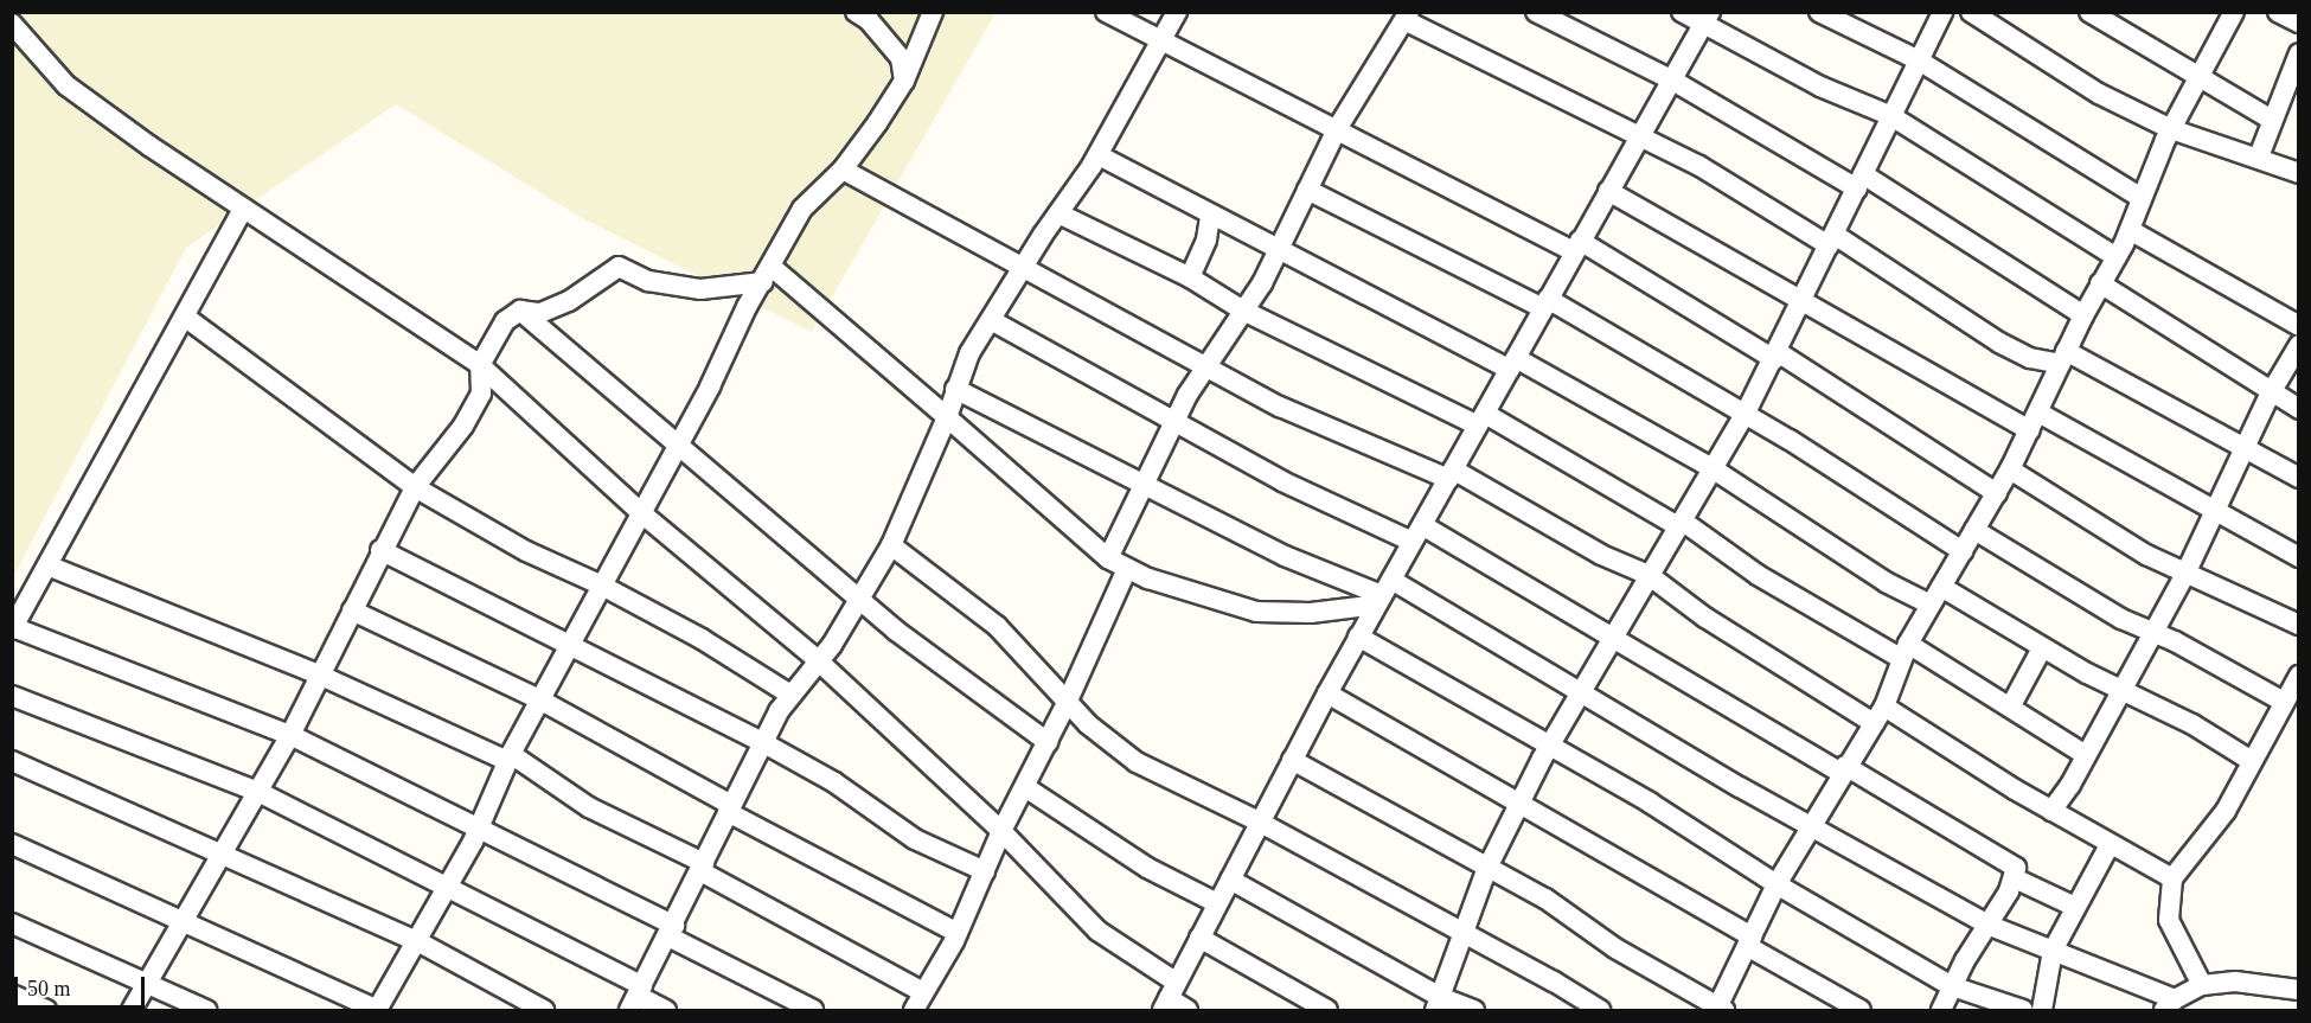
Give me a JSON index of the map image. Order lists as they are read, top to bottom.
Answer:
{
  "scale_bar": "50 m"
}
